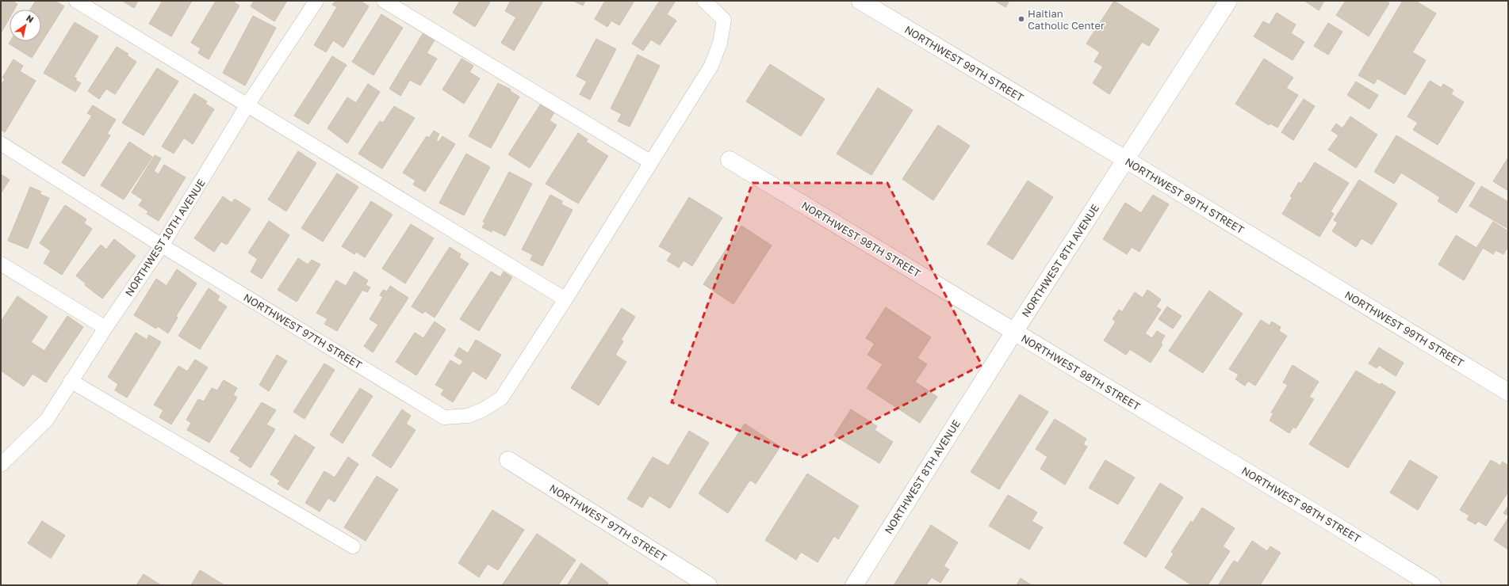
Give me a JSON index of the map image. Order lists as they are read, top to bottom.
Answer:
{
  "streets": {
    "street": [
      "NORTHWEST 99TH STREET",
      "NORTHWEST 98TH STREET",
      "NORTHWEST 8TH AVENUE",
      "NORTHWEST 97TH STREET"
    ],
    "lane": ["NORTHWEST 10TH AVENUE"]
  },
  "crossings": [
    ["NORTHWEST 99TH STREET", "NORTHWEST 8TH AVENUE"],
    ["NORTHWEST 10TH AVENUE", "NORTHWEST 97TH STREET"],
    ["NORTHWEST 98TH STREET", "NORTHWEST 8TH AVENUE"]
  ],
  "places": ["Haitian Catholic Center"],
  "north": "top right"
}
